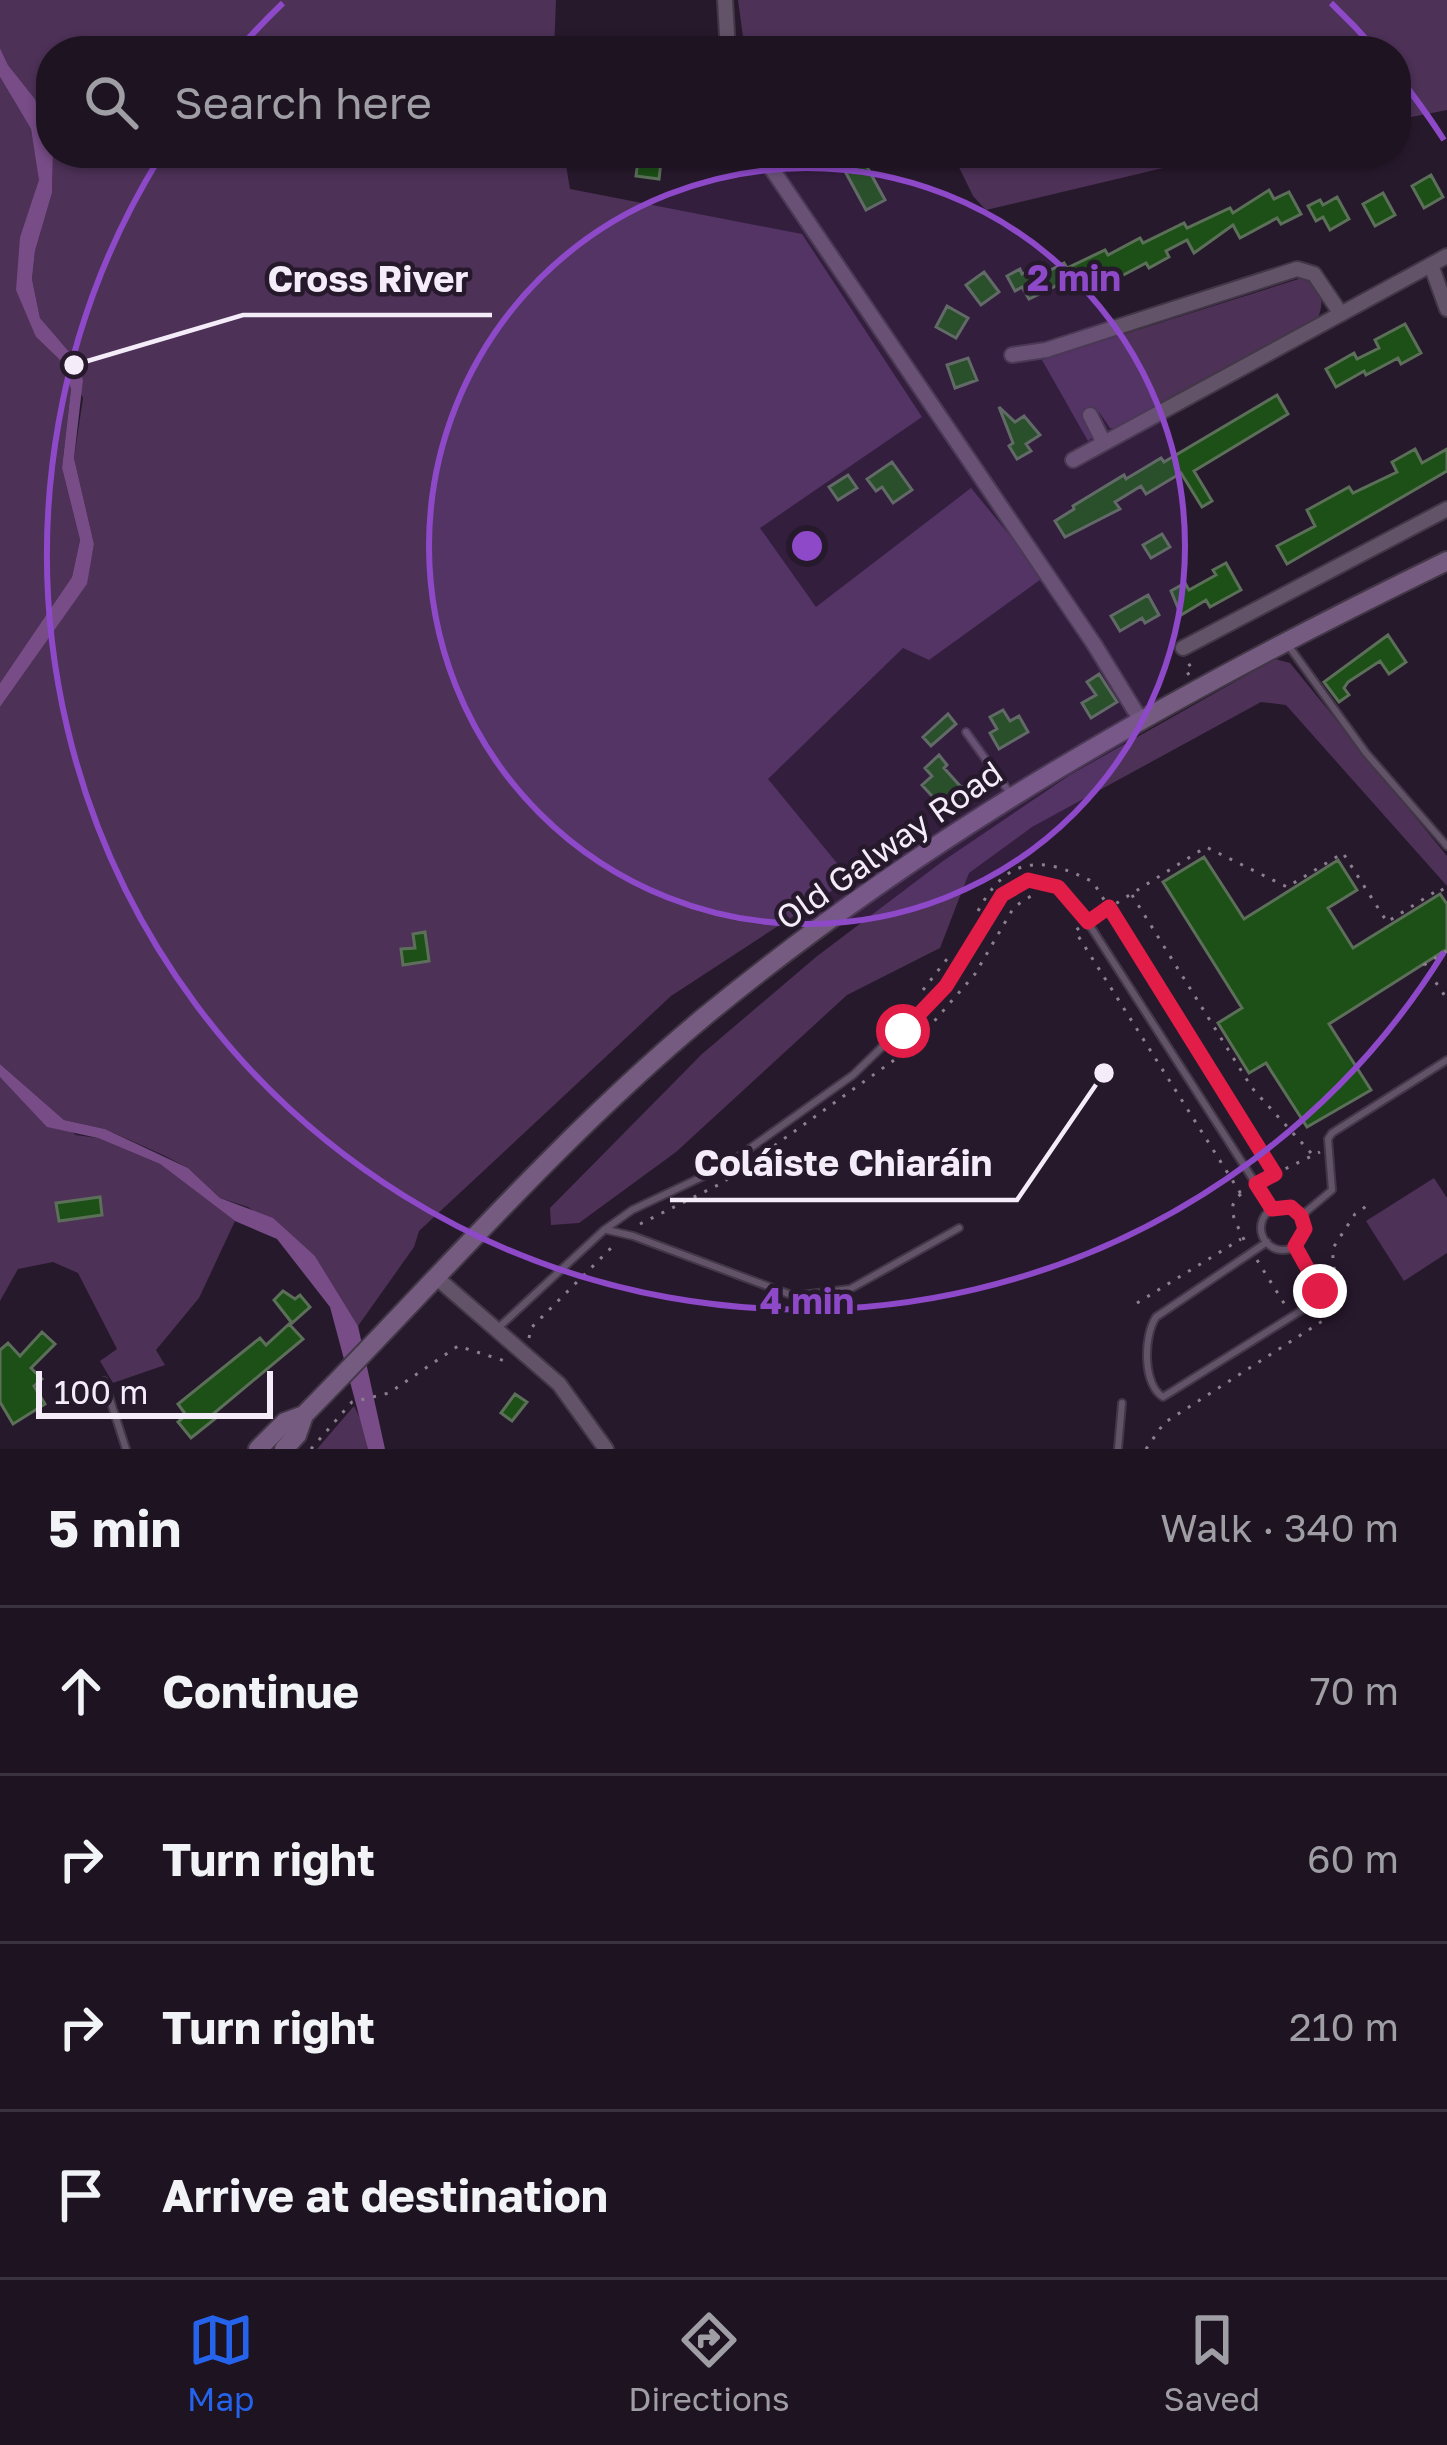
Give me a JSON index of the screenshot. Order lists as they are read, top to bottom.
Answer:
{
  "streets": {
    "main road": ["Old Galway Road"]
  },
  "places": ["Cross River", "Coláiste Chiaráin"],
  "scale_bar": "100 m",
  "page": {
    "search": "Search here",
    "scale": "100 m",
    "heading": ["5 min", "Walk · 340 m"],
    "list": [
      ["Continue", "70 m"],
      ["Turn right", "60 m"],
      ["Turn right", "210 m"],
      "Arrive at destination"
    ],
    "nav": ["Map", "Directions", "Saved"]
  },
  "rings": ["2 min", "4 min"]
}
